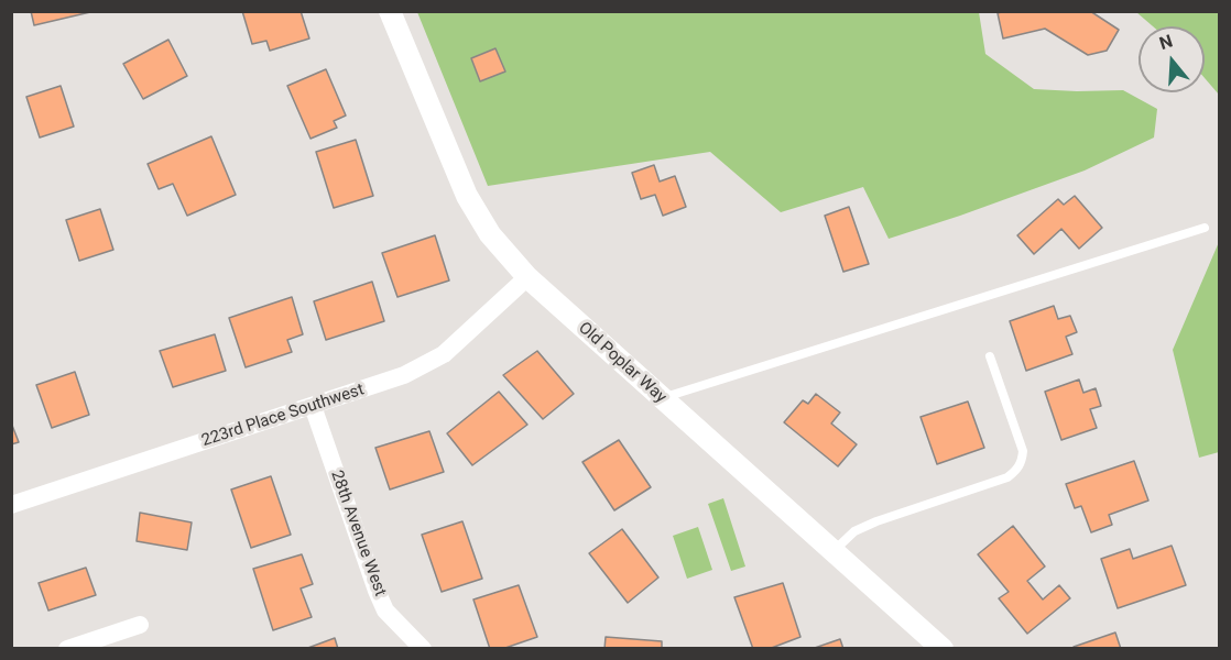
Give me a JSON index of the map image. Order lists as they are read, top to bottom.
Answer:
{
  "streets": {
    "street": ["Old Poplar Way", "223rd Place Southwest", "28th Avenue West"]
  },
  "crossings": [
    ["Old Poplar Way", "223rd Place Southwest"],
    ["223rd Place Southwest", "28th Avenue West"]
  ],
  "north": "top"
}
